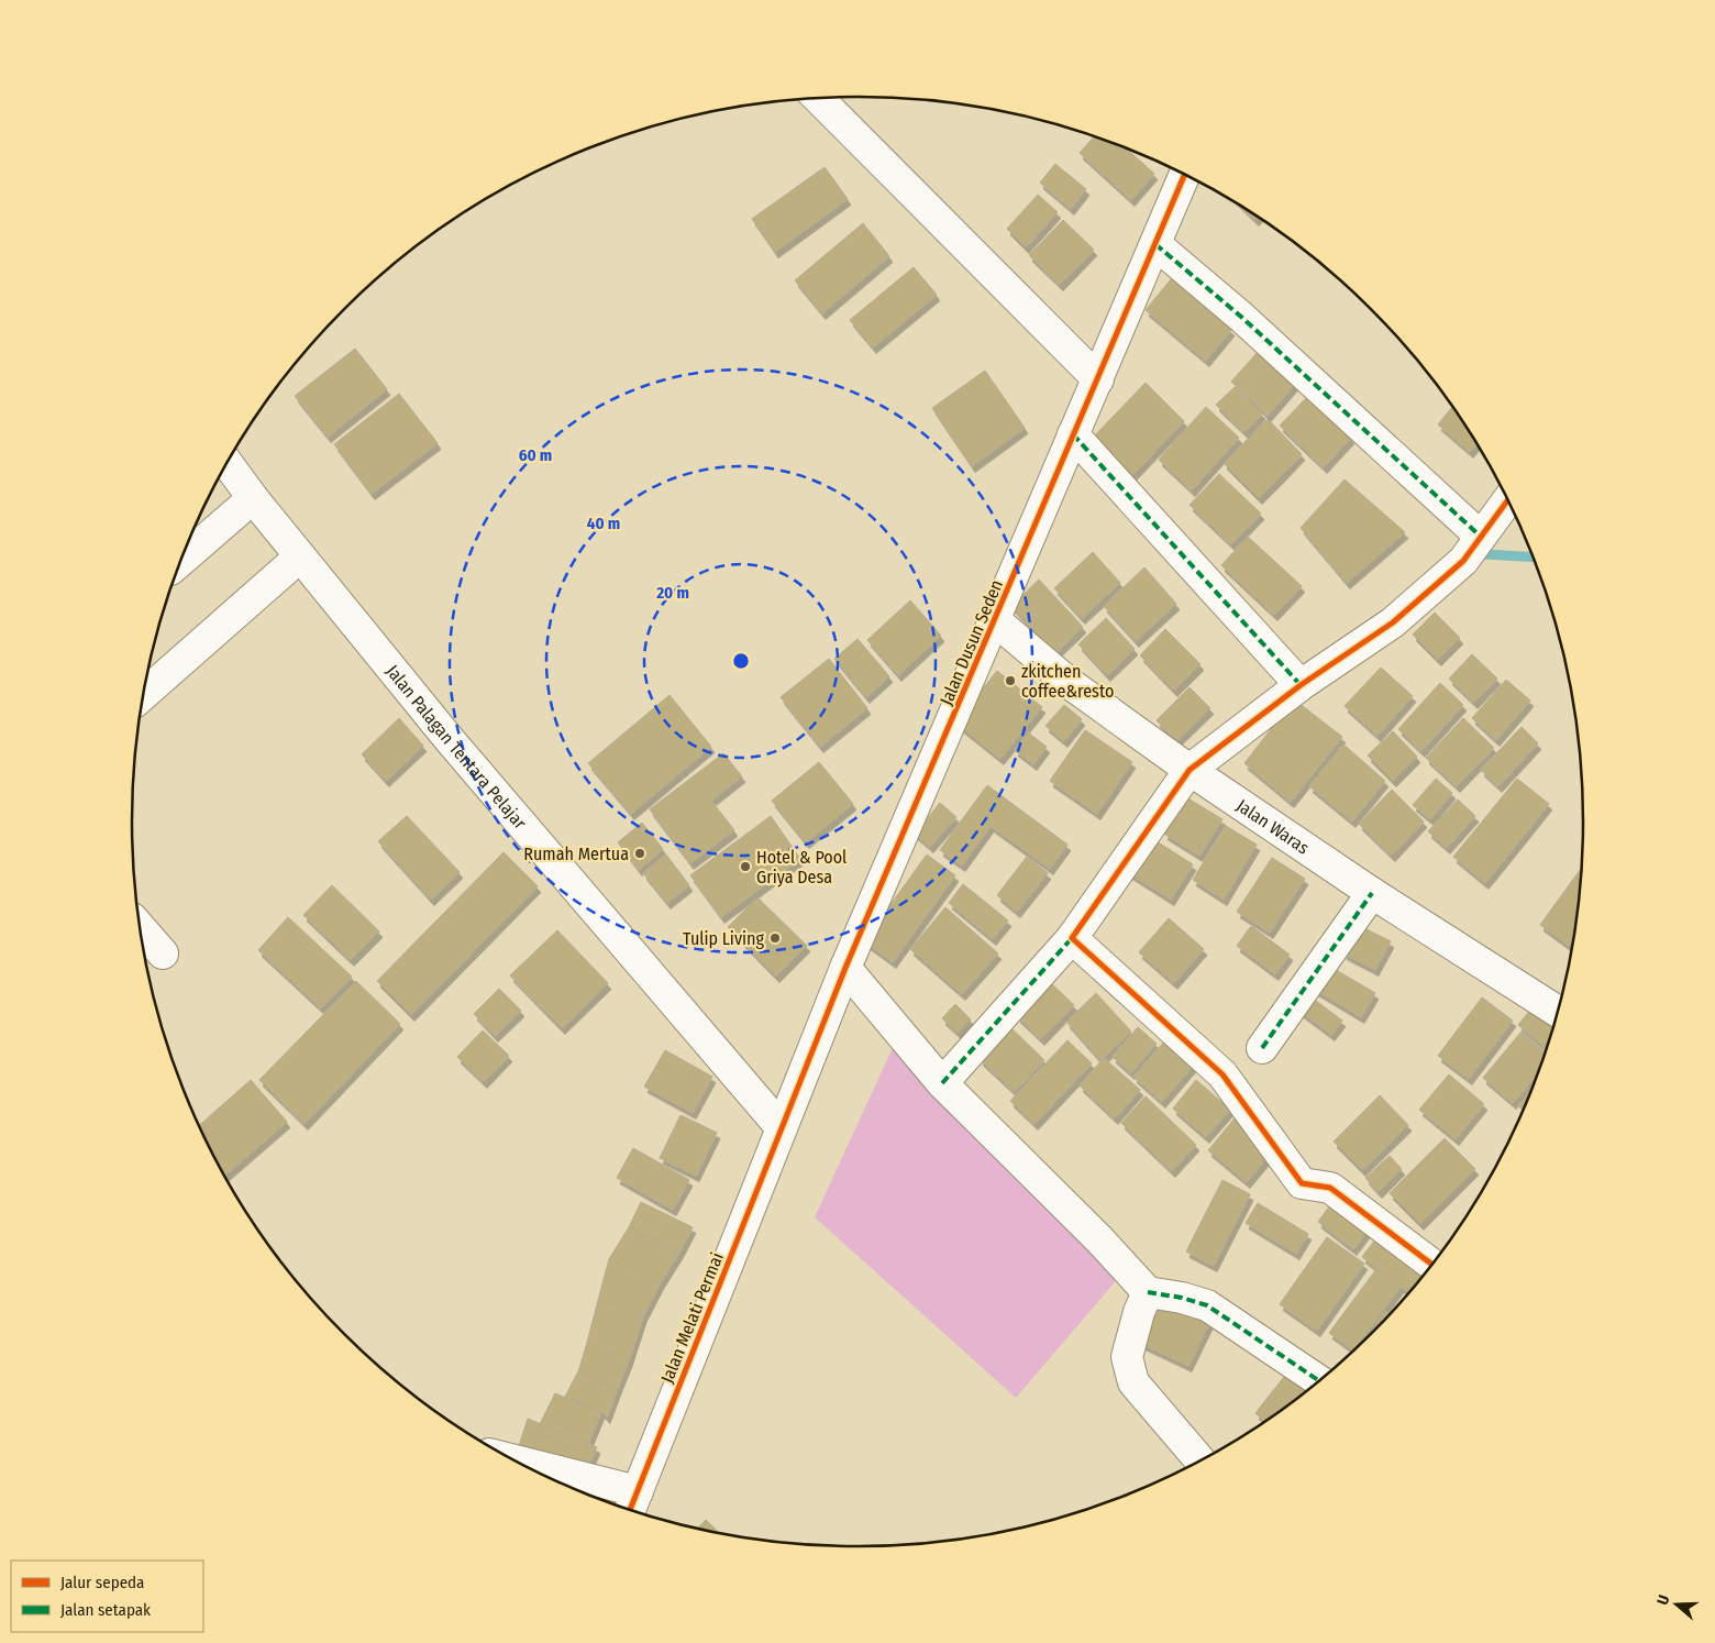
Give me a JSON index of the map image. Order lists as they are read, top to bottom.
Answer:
{
  "streets": {
    "street": [
      "Jalan Dusun Seden",
      "Jalan Palagan Tentara Pelajar",
      "Jalan Waras",
      "Jalan Melati Permai"
    ]
  },
  "crossings": [
    ["Jalan Dusun Seden", "Jalan Palagan Tentara Pelajar"],
    ["Jalan Dusun Seden", "Jalan Waras"],
    ["Jalan Dusun Seden", "Jalan Melati Permai"],
    ["Jalan Palagan Tentara Pelajar", "Jalan Melati Permai"]
  ],
  "places": [
    "zkitchen coffee&resto",
    "Rumah Mertua",
    "Hotel & Pool Griya Desa",
    "Tulip Living"
  ],
  "legend": ["Jalur sepeda", "Jalan setapak"],
  "north": "left",
  "rings": ["60 m", "40 m", "20 m"]
}
